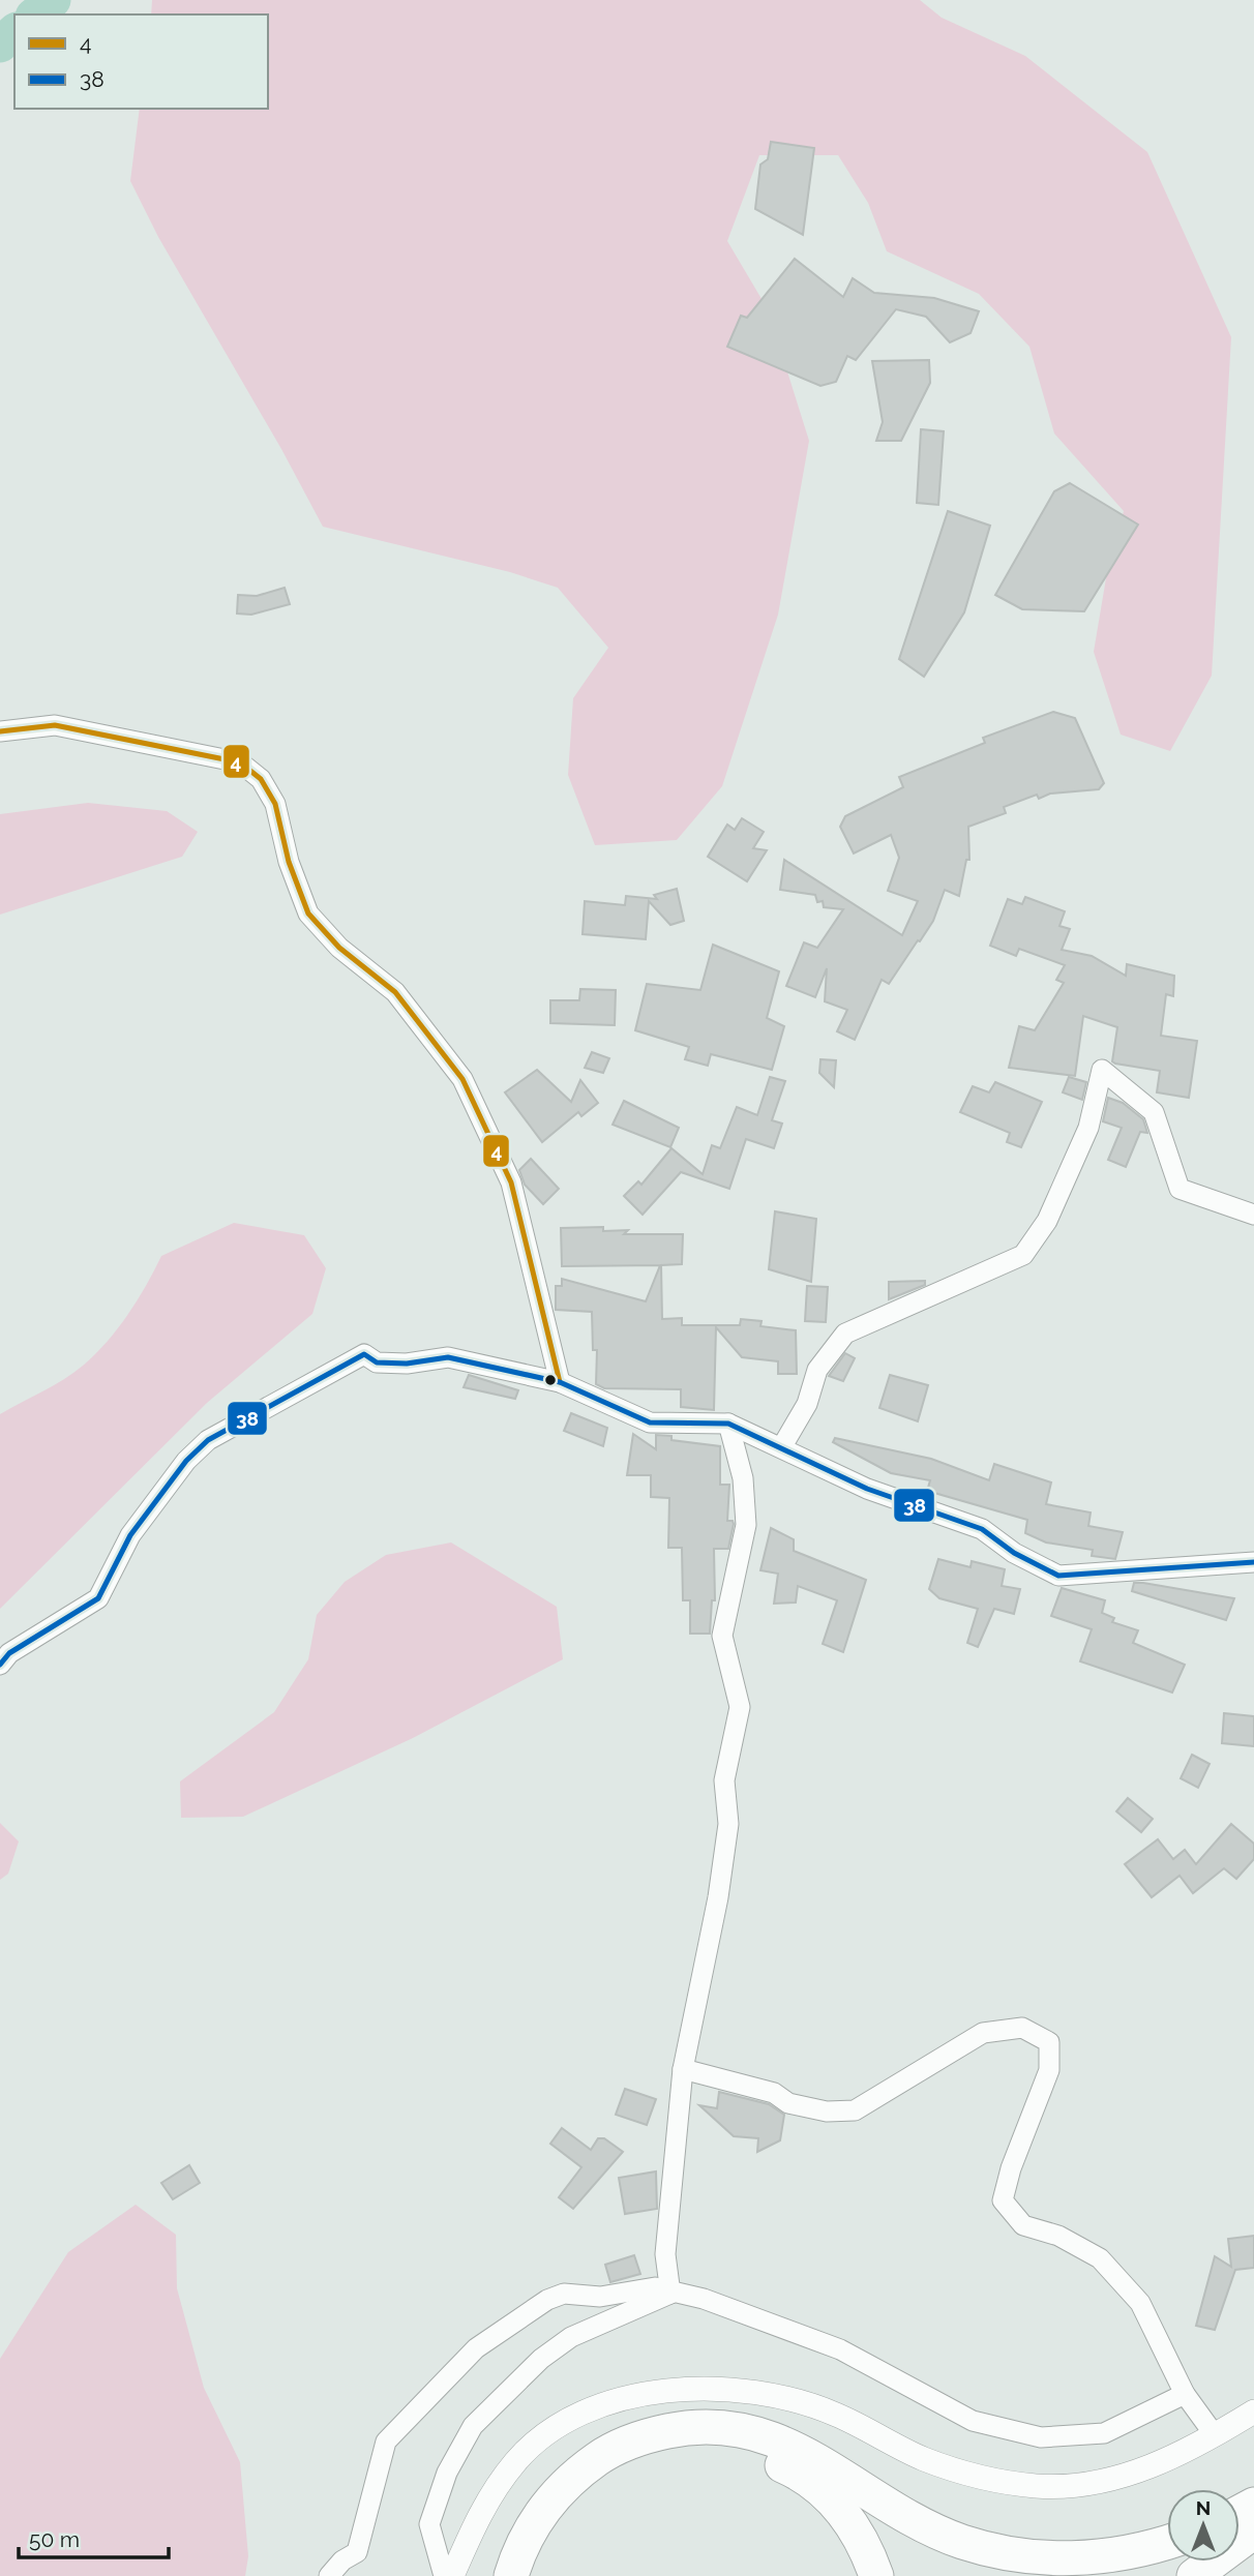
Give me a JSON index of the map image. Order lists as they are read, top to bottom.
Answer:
{
  "lines": ["transit line 4", "transit line 38"],
  "legend": ["4", "38"],
  "scale_bar": "50 m",
  "north": "top"
}
